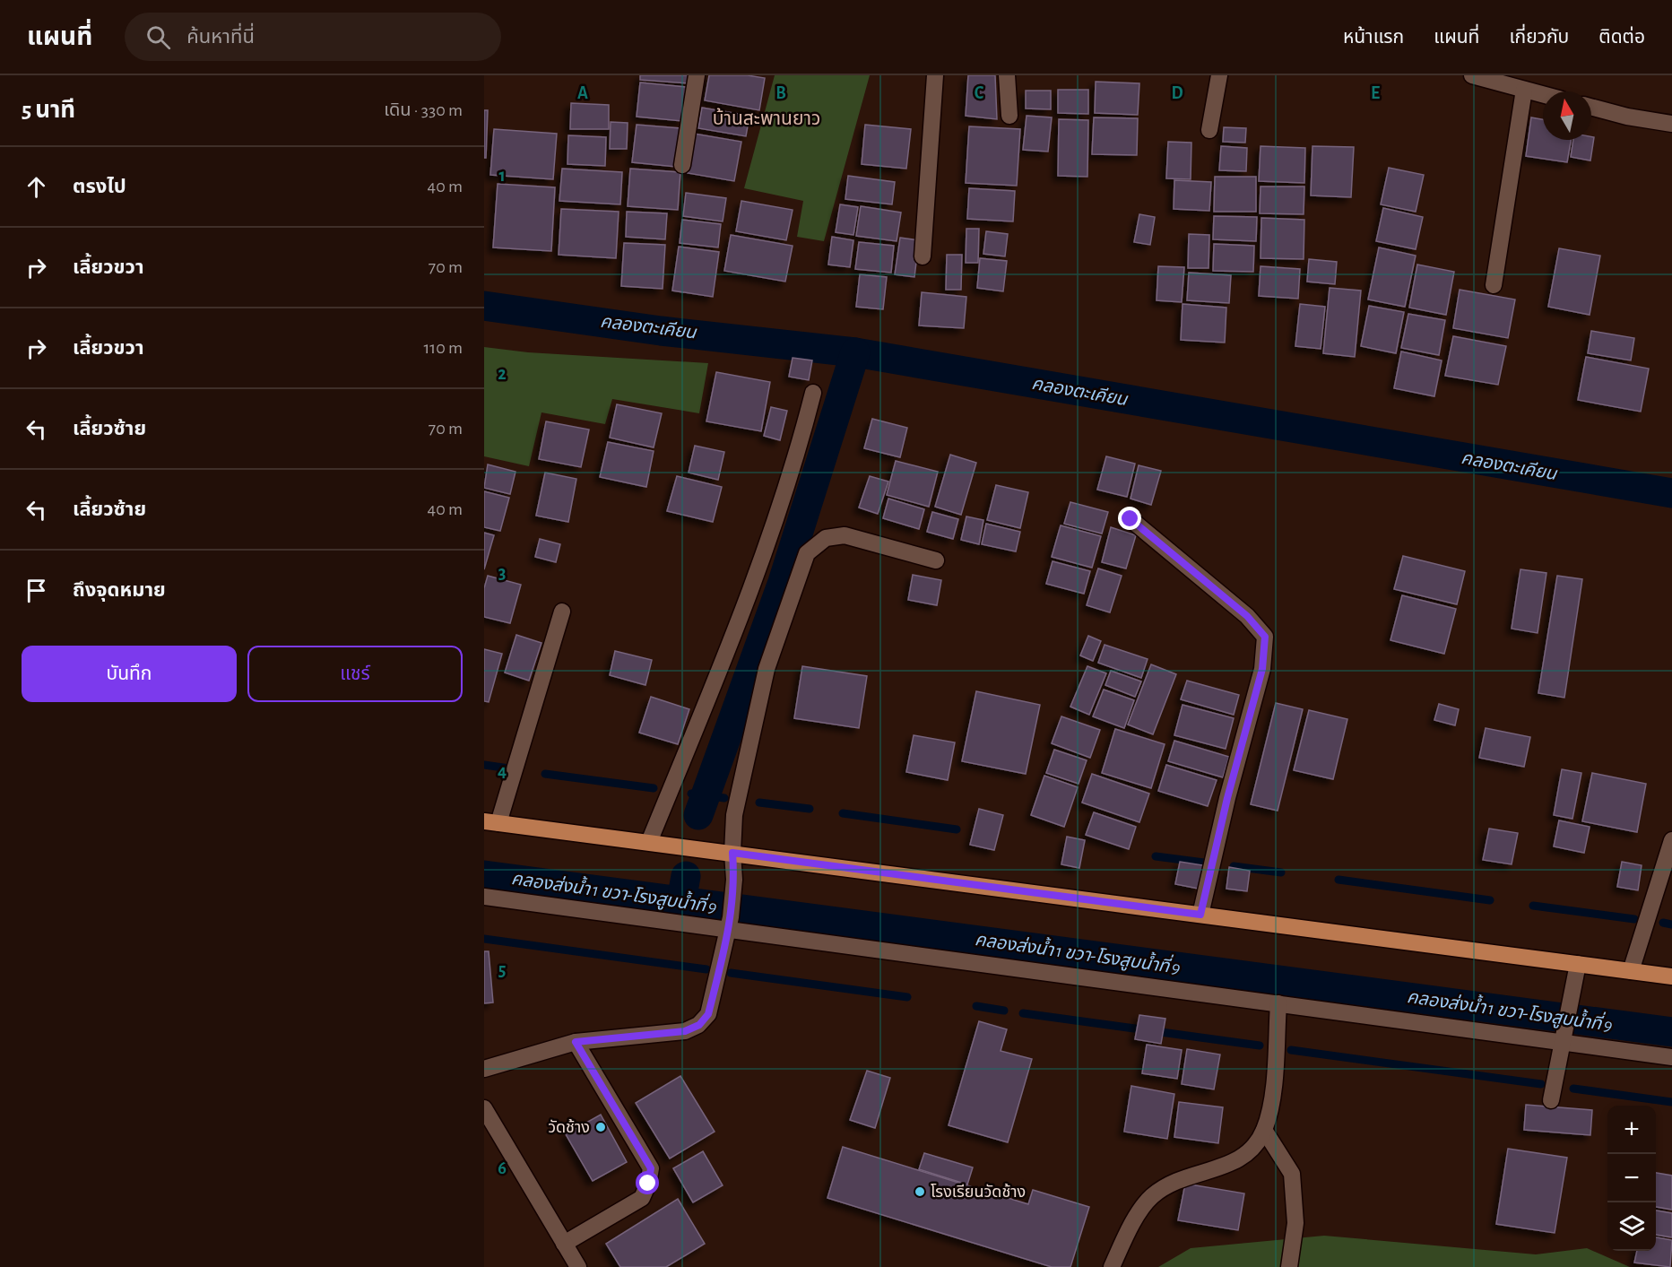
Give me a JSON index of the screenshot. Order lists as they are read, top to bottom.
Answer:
{
  "districts": ["บ้านสะพานยาว"],
  "water": ["คลองตะเคียน", "คลองส่งน้ำ 1 ขวา-โรงสูบน้ำที่ 9"],
  "places": ["วัดช้าง", "โรงเรียนวัดช้าง"],
  "north": "top",
  "page": {
    "header": "แผนที่",
    "search": "ค้นหาที่นี่",
    "nav": [
      "หน้าแรก",
      "แผนที่",
      "เกี่ยวกับ",
      "ติดต่อ"
    ],
    "heading": ["5 นาที", "เดิน · 330 m"],
    "list": [
      ["ตรงไป", "40 m"],
      ["เลี้ยวขวา", "70 m"],
      ["เลี้ยวขวา", "110 m"],
      ["เลี้ยวซ้าย", "70 m"],
      ["เลี้ยวซ้าย", "40 m"],
      "ถึงจุดหมาย"
    ],
    "buttons": ["บันทึก", "แชร์"],
    "map_buttons": ["+", "−"]
  },
  "grid": {
    "columns": [
      "A",
      "B",
      "C",
      "D",
      "E"
    ],
    "rows": [
      "1",
      "2",
      "3",
      "4",
      "5",
      "6"
    ]
  }
}
